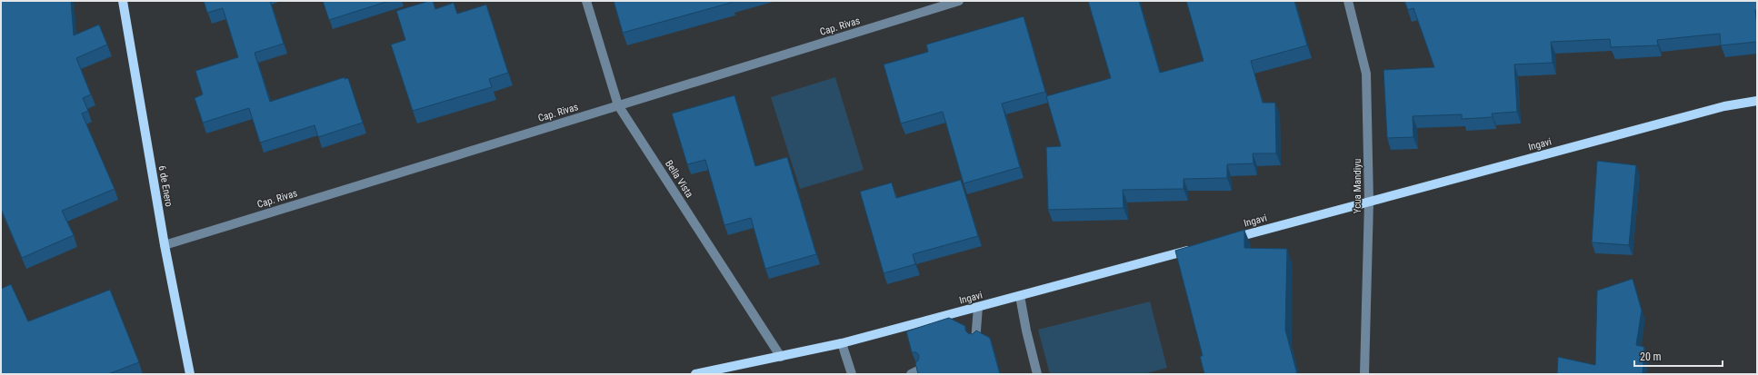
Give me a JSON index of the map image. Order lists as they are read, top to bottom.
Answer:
{
  "streets": {
    "main road": ["Ingavi", "6 de Enero"],
    "street": ["Cap. Rivas", "Bella Vista", "Ycua Mandiyu"]
  },
  "crossings": [
    ["Cap. Rivas", "Bella Vista"],
    ["Cap. Rivas", "6 de Enero"],
    ["Ingavi", "Bella Vista"],
    ["Ingavi", "Ycua Mandiyu"]
  ],
  "scale_bar": "20 m"
}
